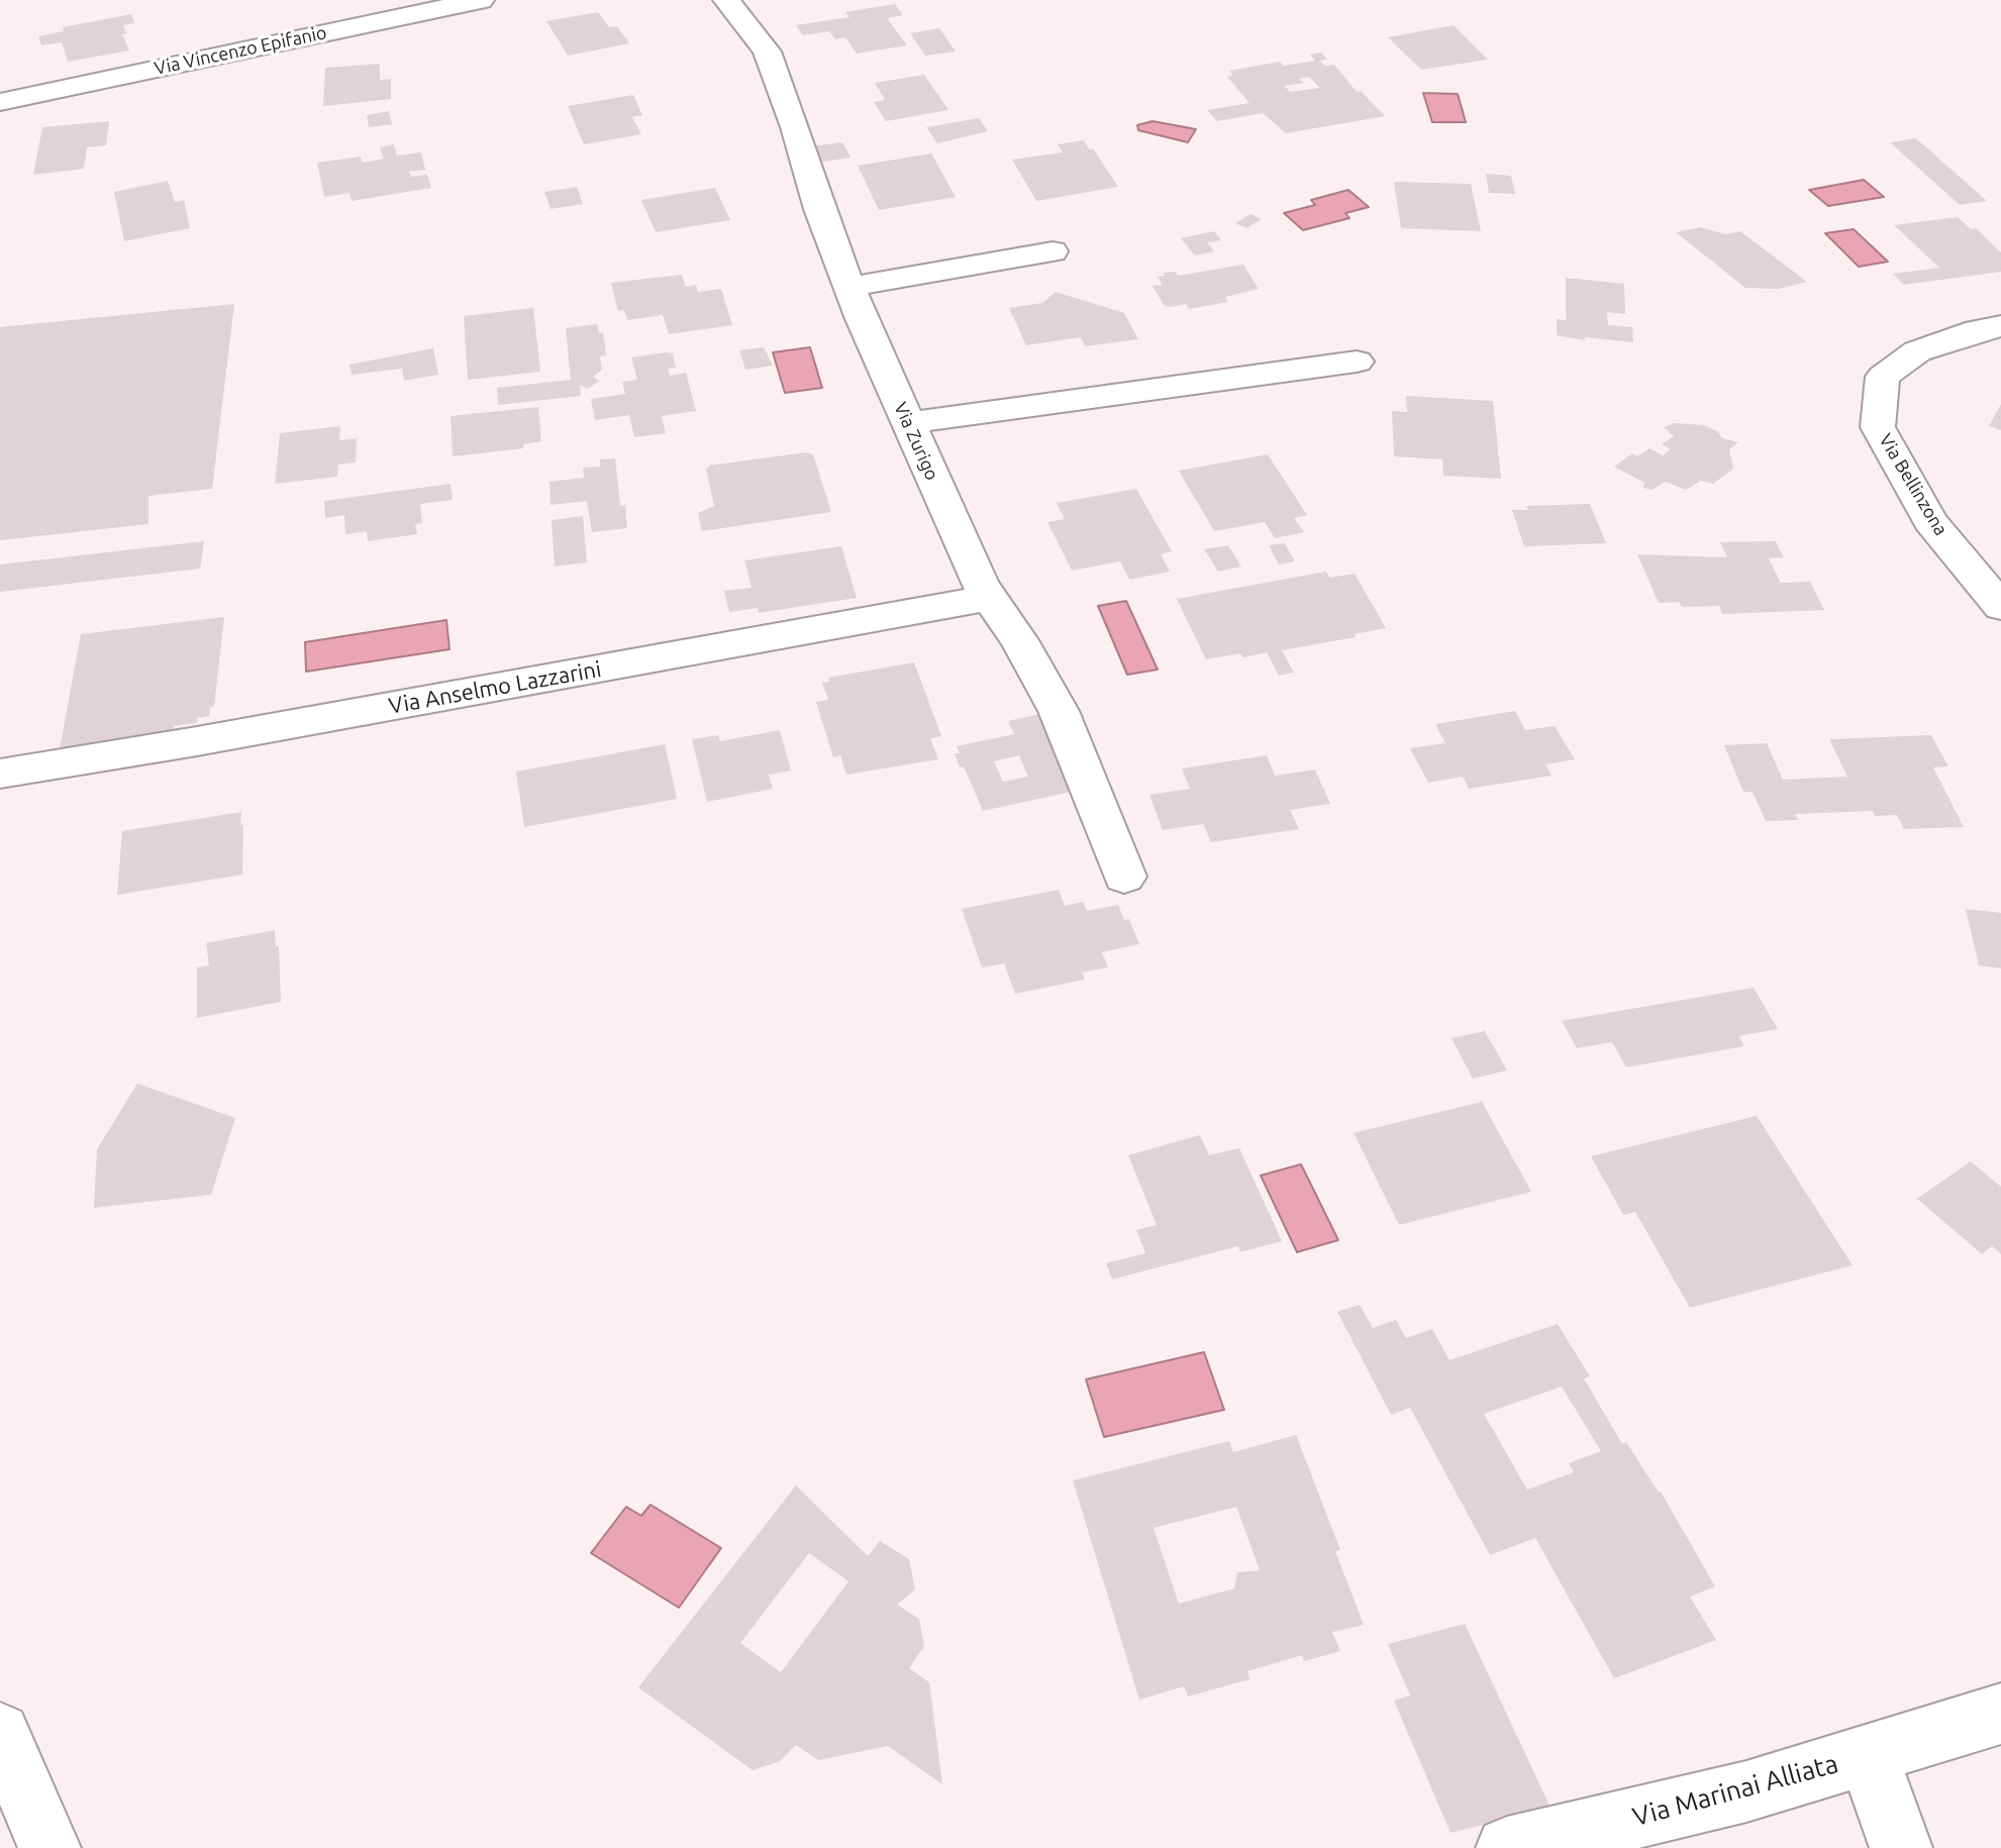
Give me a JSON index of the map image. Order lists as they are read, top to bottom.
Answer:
{
  "streets": {
    "street": [
      "Via Vincenzo Epifanio",
      "Via Zurigo",
      "Via Bellinzona",
      "Via Anselmo Lazzarini",
      "Via Marinai Alliata"
    ]
  },
  "crossings": [
    ["Via Zurigo", "Via Anselmo Lazzarini"]
  ]
}
